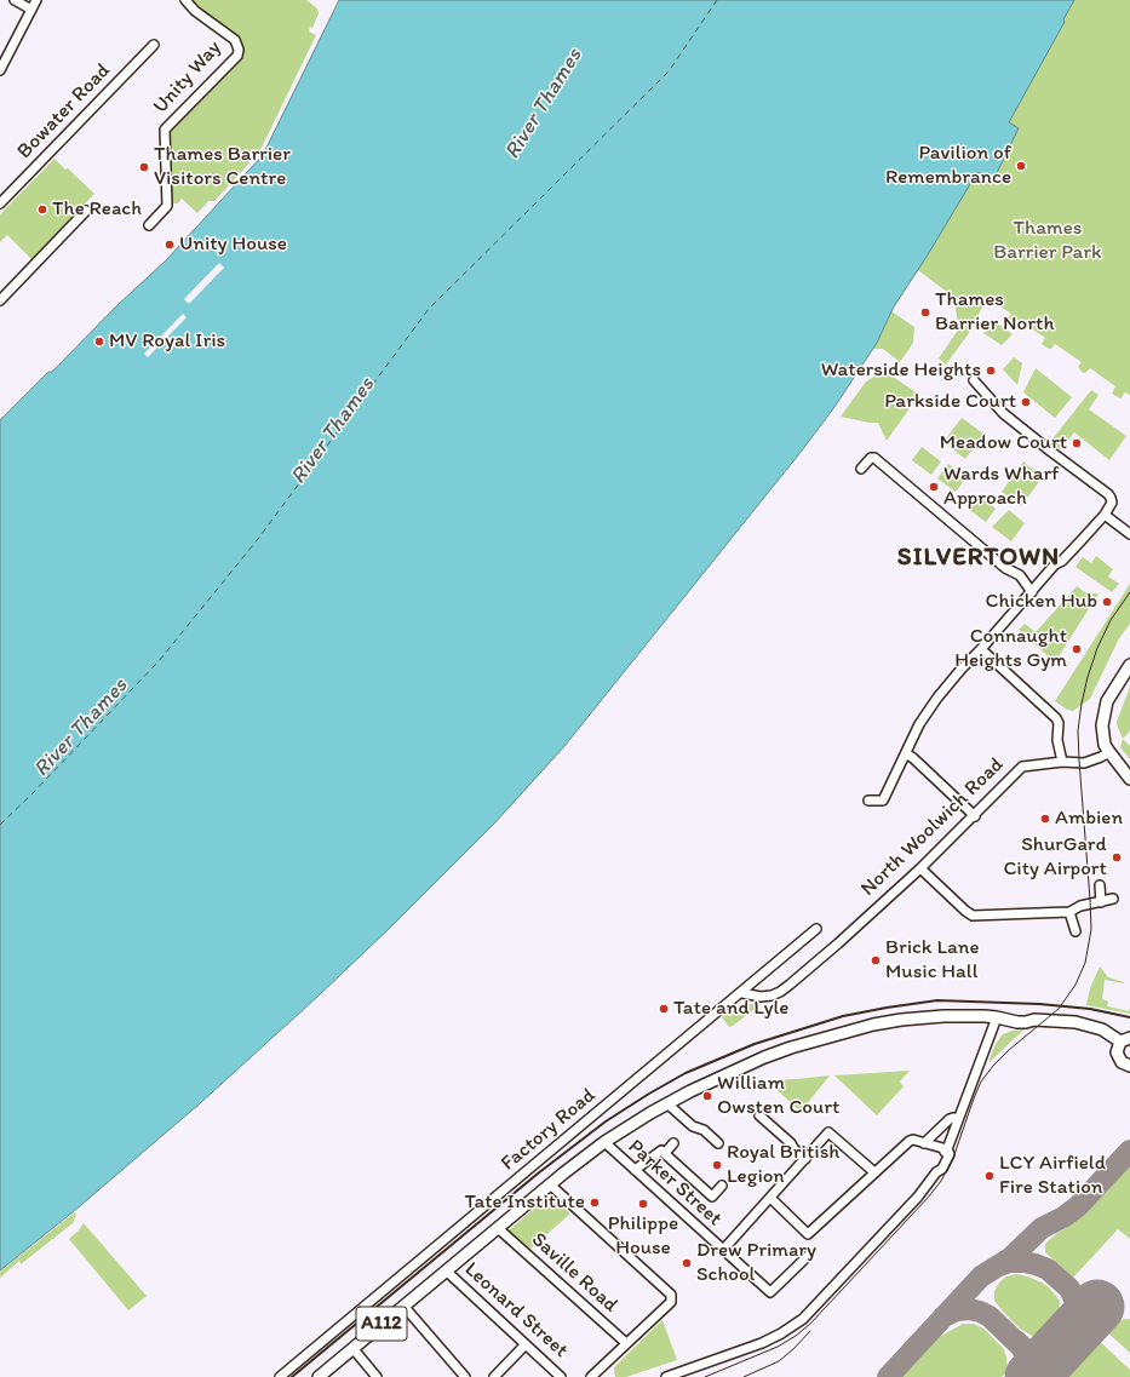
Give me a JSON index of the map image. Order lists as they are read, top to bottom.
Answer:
{
  "streets": {
    "main road": ["A112"],
    "street": [
      "Unity Way",
      "Bowater Road",
      "North Woolwich Road",
      "Factory Road",
      "Parker Street",
      "Saville Road",
      "Leonard Street"
    ]
  },
  "crossings": [
    ["North Woolwich Road", "Factory Road"],
    ["Parker Street", "A112"],
    ["Saville Road", "A112"],
    ["Leonard Street", "A112"]
  ],
  "districts": ["SILVERTOWN"],
  "water": ["River Thames"],
  "parks": ["Thames Barrier Park"],
  "places": [
    "Pavilion of Remembrance",
    "Thames Barrier Visitors Centre",
    "The Reach",
    "Unity House",
    "Thames Barrier North",
    "MV Royal Iris",
    "Waterside Heights",
    "Parkside Court",
    "Meadow Court",
    "Wards Wharf Approach",
    "Chicken Hub",
    "Connaught Heights Gym",
    "Ambien",
    "ShurGard City Airport",
    "Brick Lane Music Hall",
    "Tate and Lyle",
    "William Owsten Court",
    "Royal British Legion",
    "LCY Airfield Fire Station",
    "Tate Institute",
    "Philippe House",
    "Drew Primary School"
  ]
}
